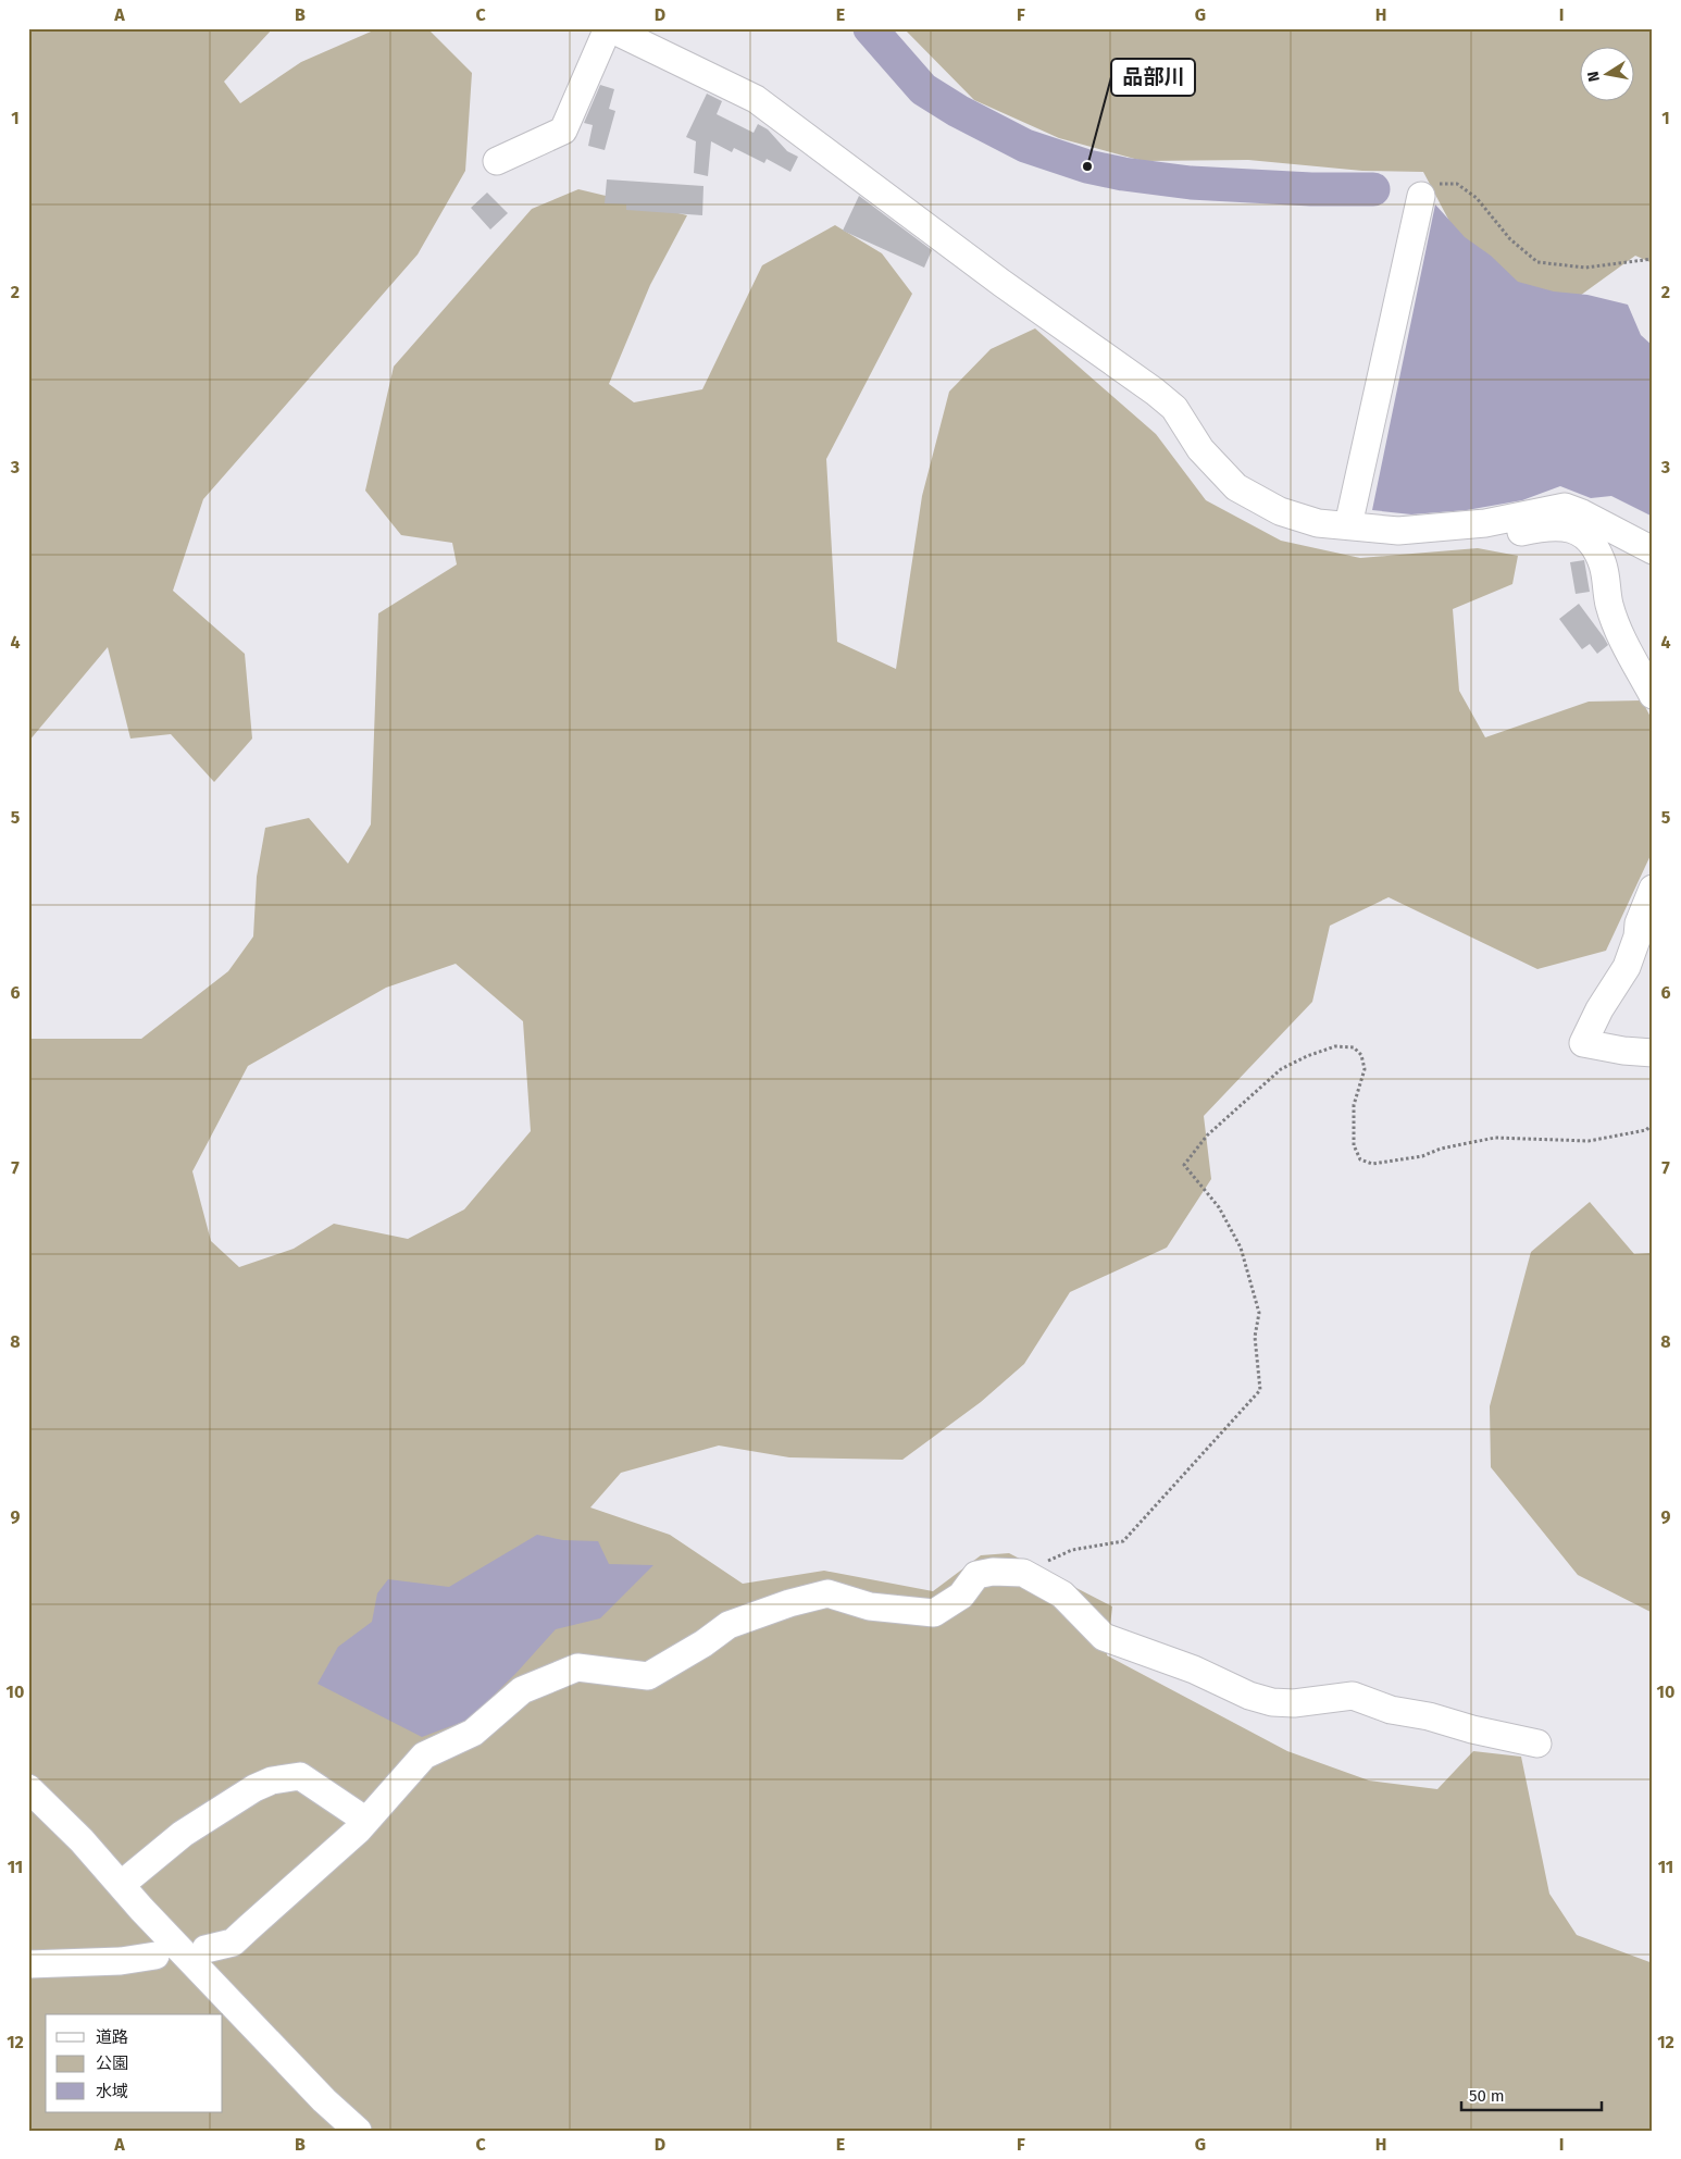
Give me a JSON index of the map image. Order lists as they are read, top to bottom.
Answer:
{
  "places": ["品部川"],
  "legend": ["道路", "公園", "水域"],
  "scale_bar": "50 m",
  "north": "left",
  "grid": {
    "columns": [
      "A",
      "B",
      "C",
      "D",
      "E",
      "F",
      "G",
      "H",
      "I"
    ],
    "rows": [
      "1",
      "2",
      "3",
      "4",
      "5",
      "6",
      "7",
      "8",
      "9",
      "10",
      "11",
      "12"
    ]
  }
}
